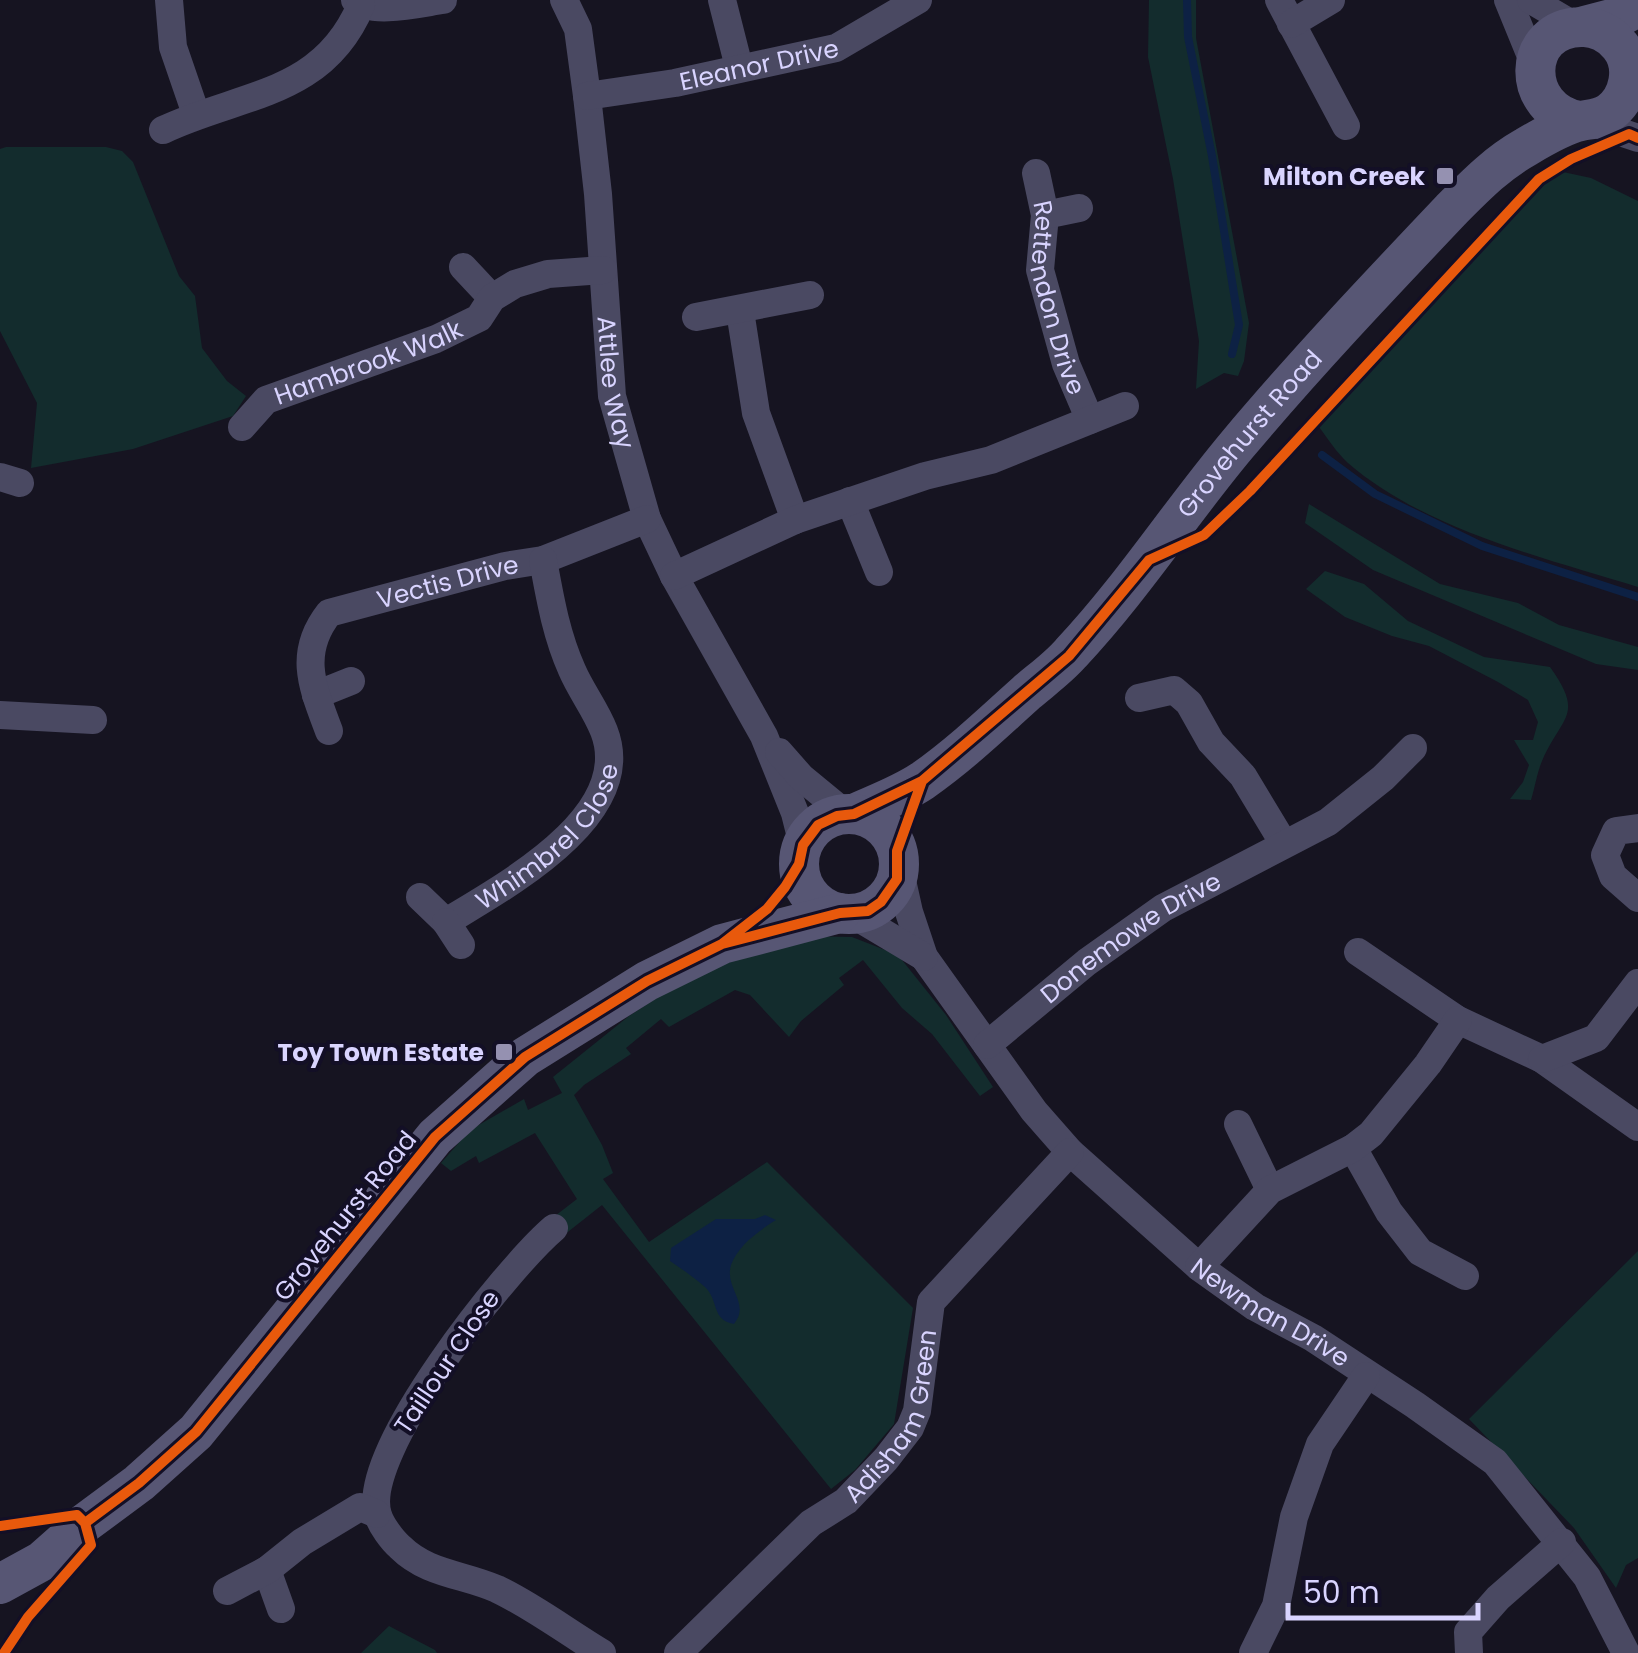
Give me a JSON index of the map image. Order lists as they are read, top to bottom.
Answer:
{
  "streets": {
    "street": [
      "Eleanor Drive",
      "Rettendon Drive",
      "Hambrook Walk",
      "Attlee Way",
      "Grovehurst Road",
      "Vectis Drive",
      "Whimbrel Close",
      "Donemowe Drive",
      "Newman Drive",
      "Taillour Close",
      "Adisham Green"
    ]
  },
  "crossings": [
    ["Eleanor Drive", "Attlee Way"],
    ["Rettendon Drive", "Attlee Way"],
    ["Hambrook Walk", "Attlee Way"],
    ["Attlee Way", "Grovehurst Road"],
    ["Attlee Way", "Vectis Drive"],
    ["Attlee Way", "Newman Drive"],
    ["Grovehurst Road", "Newman Drive"],
    ["Vectis Drive", "Whimbrel Close"],
    ["Donemowe Drive", "Newman Drive"],
    ["Newman Drive", "Adisham Green"]
  ],
  "places": {
    "transit": ["Milton Creek", "Toy Town Estate"]
  },
  "scale_bar": "50 m"
}
